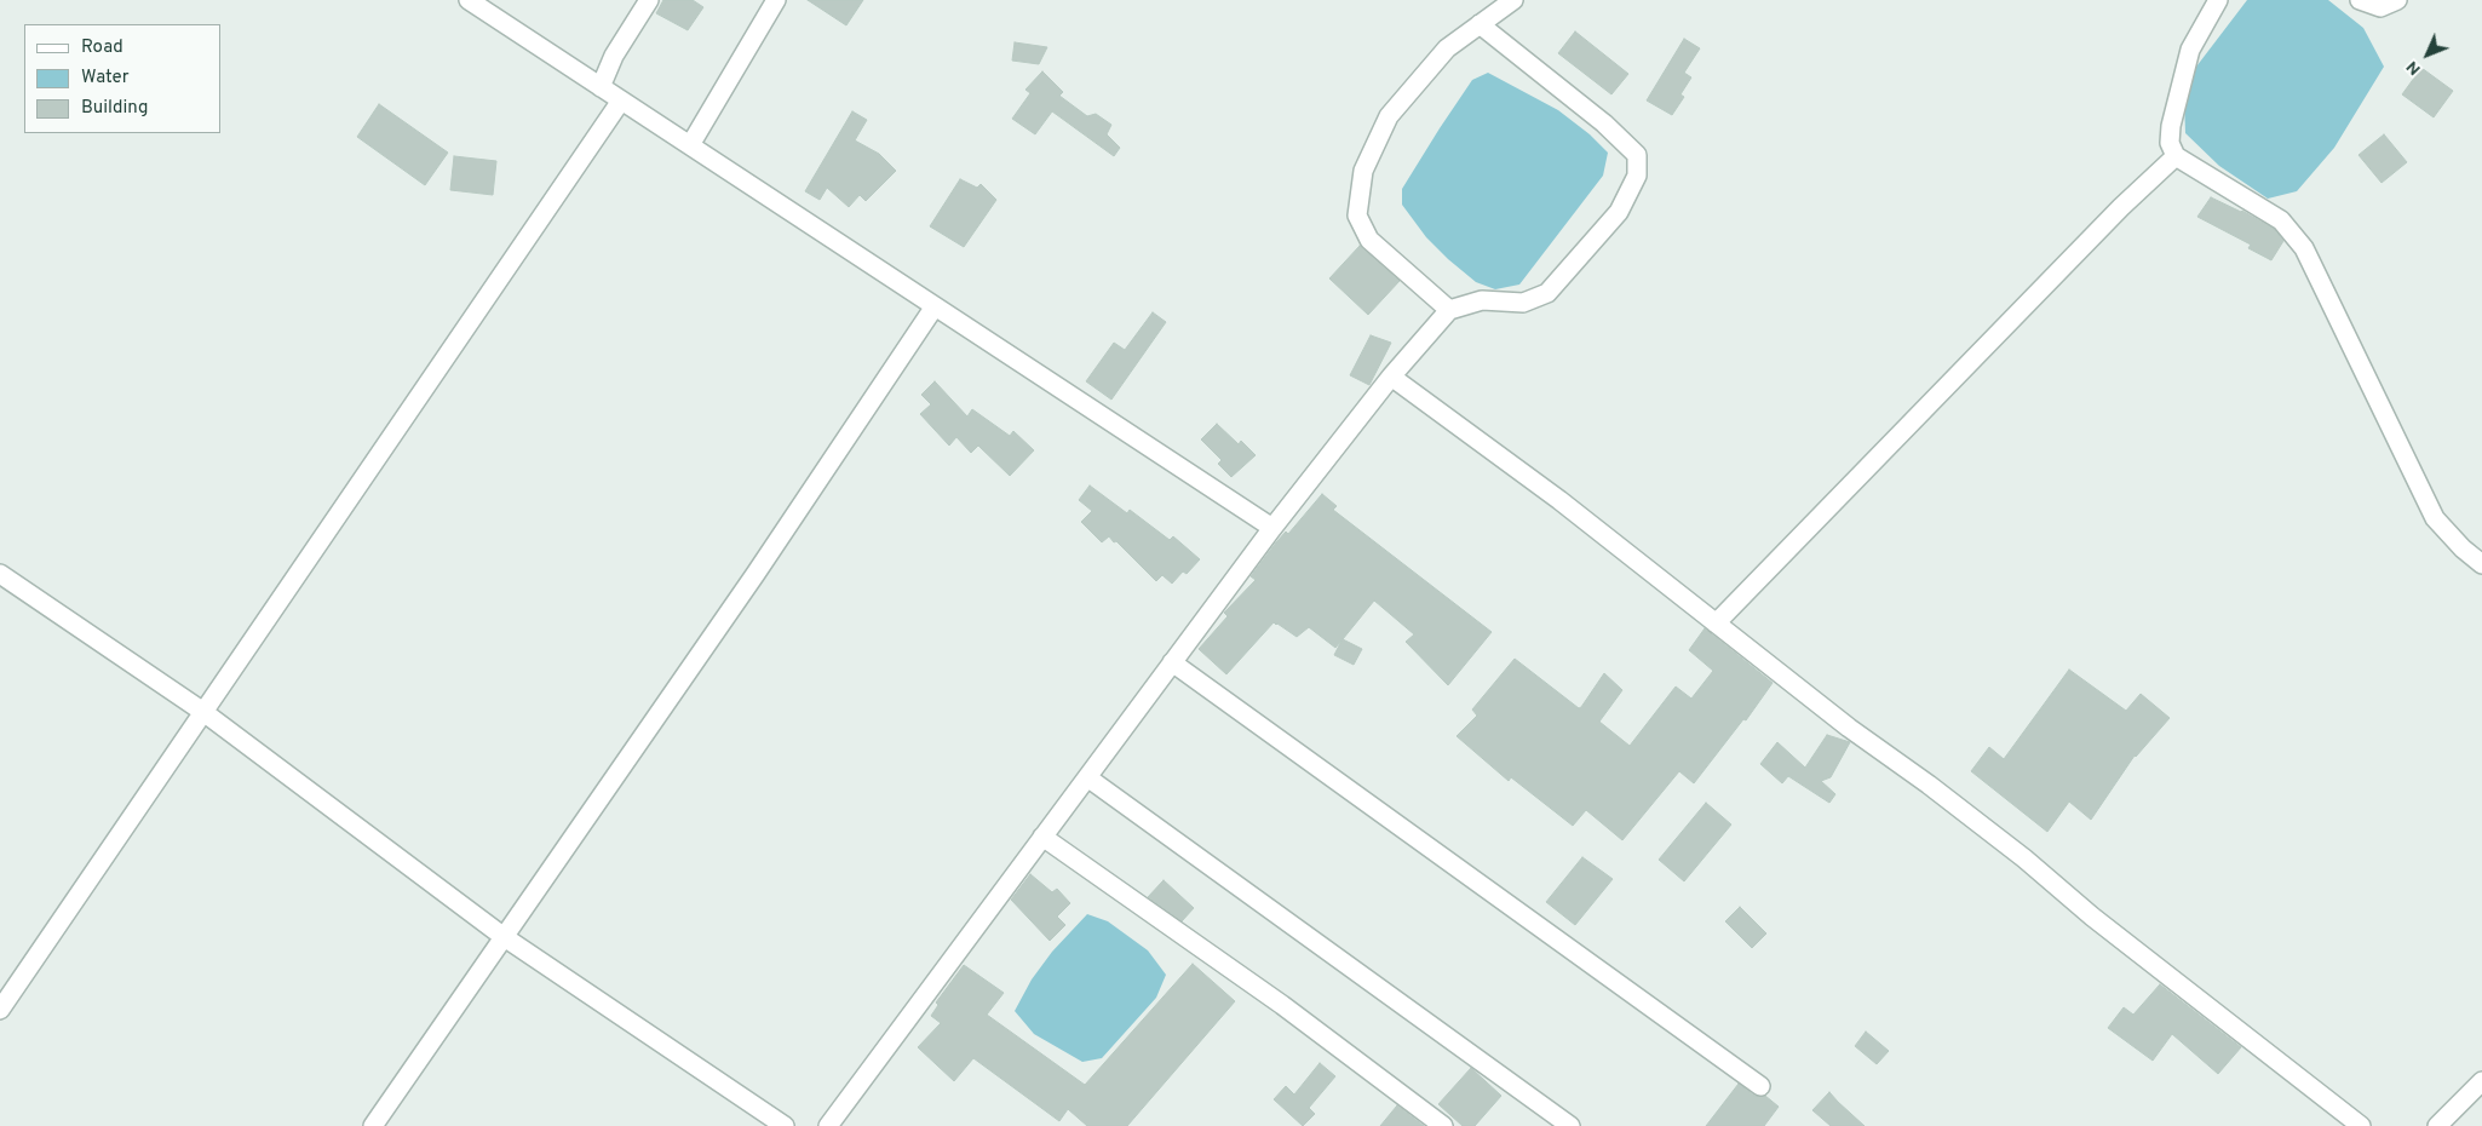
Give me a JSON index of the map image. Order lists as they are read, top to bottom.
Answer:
{
  "legend": ["Road", "Water", "Building"],
  "north": "bottom left"
}
